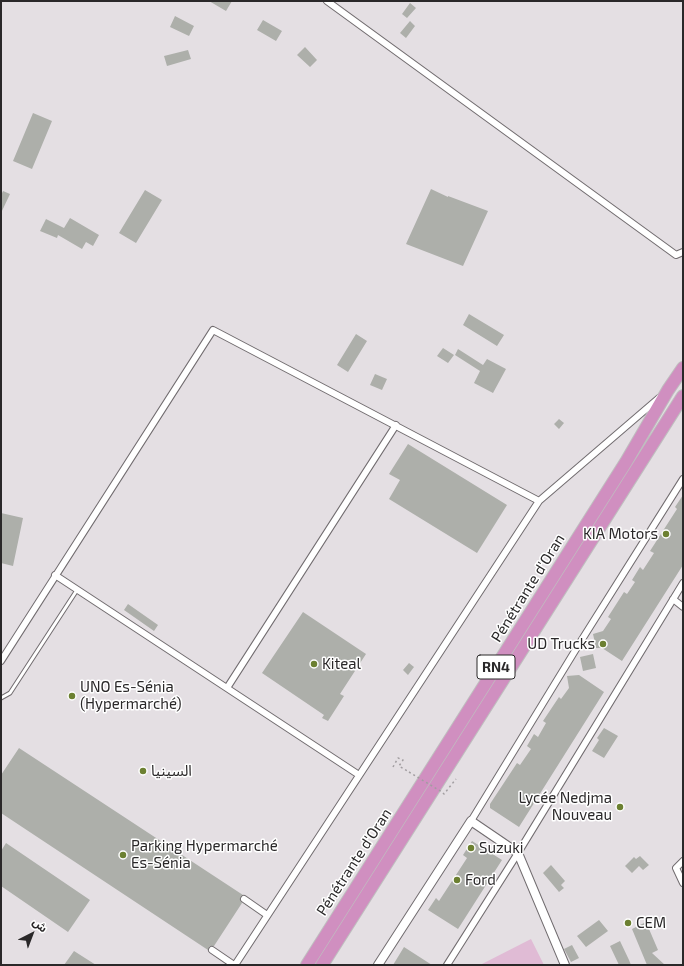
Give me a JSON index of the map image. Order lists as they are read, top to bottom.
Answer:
{
  "streets": {
    "highway": ["Pénétrante d'Oran", "RN4"]
  },
  "places": [
    "KIA Motors",
    "UD Trucks",
    "Kiteal",
    "UNO Es-Sénia (Hypermarché)",
    "السينيا",
    "Lycée Nedjma Nouveau",
    "Suzuki",
    "Parking Hypermarché Es-Sénia",
    "Ford",
    "CEM"
  ],
  "north": "top right"
}
